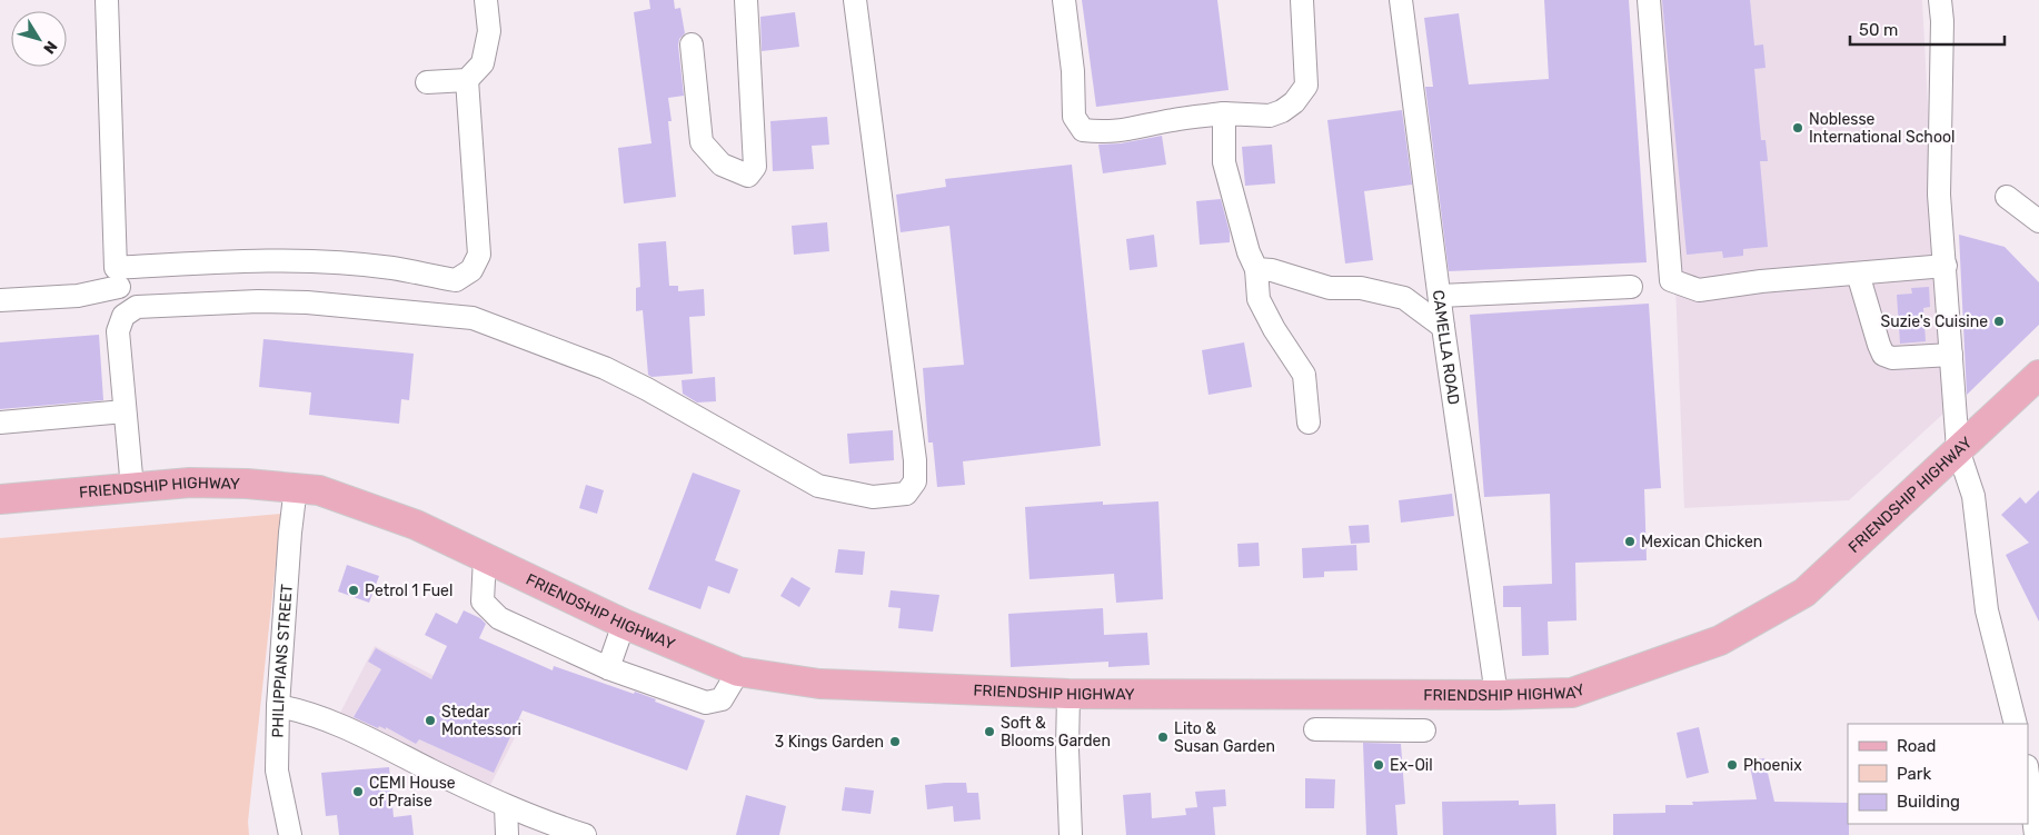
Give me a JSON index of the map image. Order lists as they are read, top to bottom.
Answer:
{
  "streets": {
    "main road": ["FRIENDSHIP HIGHWAY"],
    "street": ["CAMELLA ROAD", "PHILIPPIANS STREET"]
  },
  "crossings": [
    ["CAMELLA ROAD", "FRIENDSHIP HIGHWAY"],
    ["FRIENDSHIP HIGHWAY", "PHILIPPIANS STREET"]
  ],
  "places": [
    "Noblesse International School",
    "Suzie's Cuisine",
    "Mexican Chicken",
    "Petrol 1 Fuel",
    "Stedar Montessori",
    "Soft & Blooms Garden",
    "Lito & Susan Garden",
    "3 Kings Garden",
    "Ex-Oil",
    "Phoenix",
    "CEMI House of Praise"
  ],
  "legend": ["Road", "Park", "Building"],
  "scale_bar": "50 m",
  "north": "bottom right"
}
